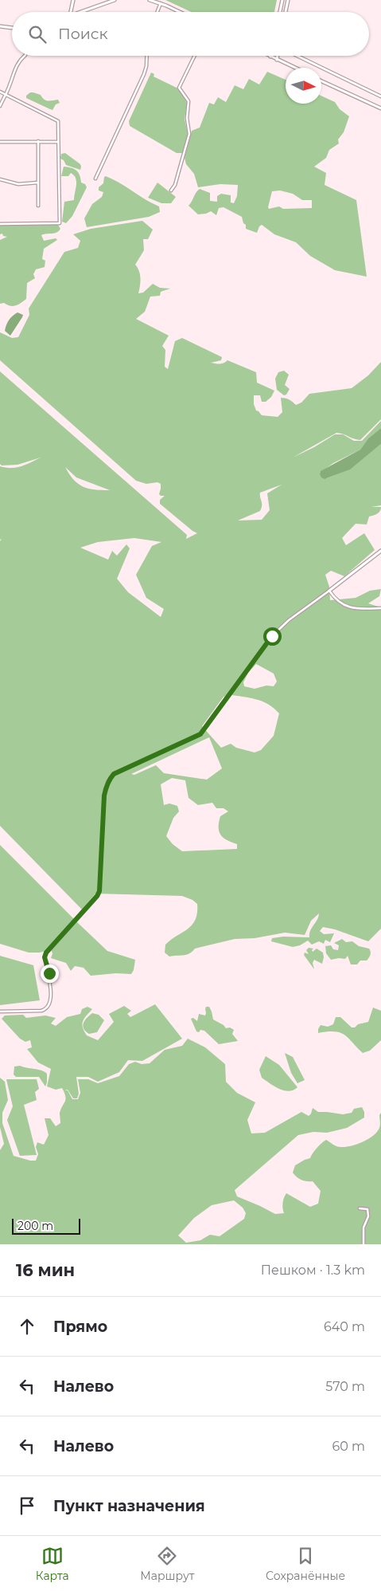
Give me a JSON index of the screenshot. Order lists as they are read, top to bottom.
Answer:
{
  "scale_bar": "200 m",
  "north": "right",
  "page": {
    "search": "Поиск",
    "scale": "200 m",
    "heading": ["16 мин", "Пешком · 1.3 km"],
    "list": [
      ["Прямо", "640 m"],
      ["Налево", "570 m"],
      ["Налево", "60 m"],
      "Пункт назначения"
    ],
    "nav": ["Карта", "Маршрут", "Сохранённые"]
  }
}
